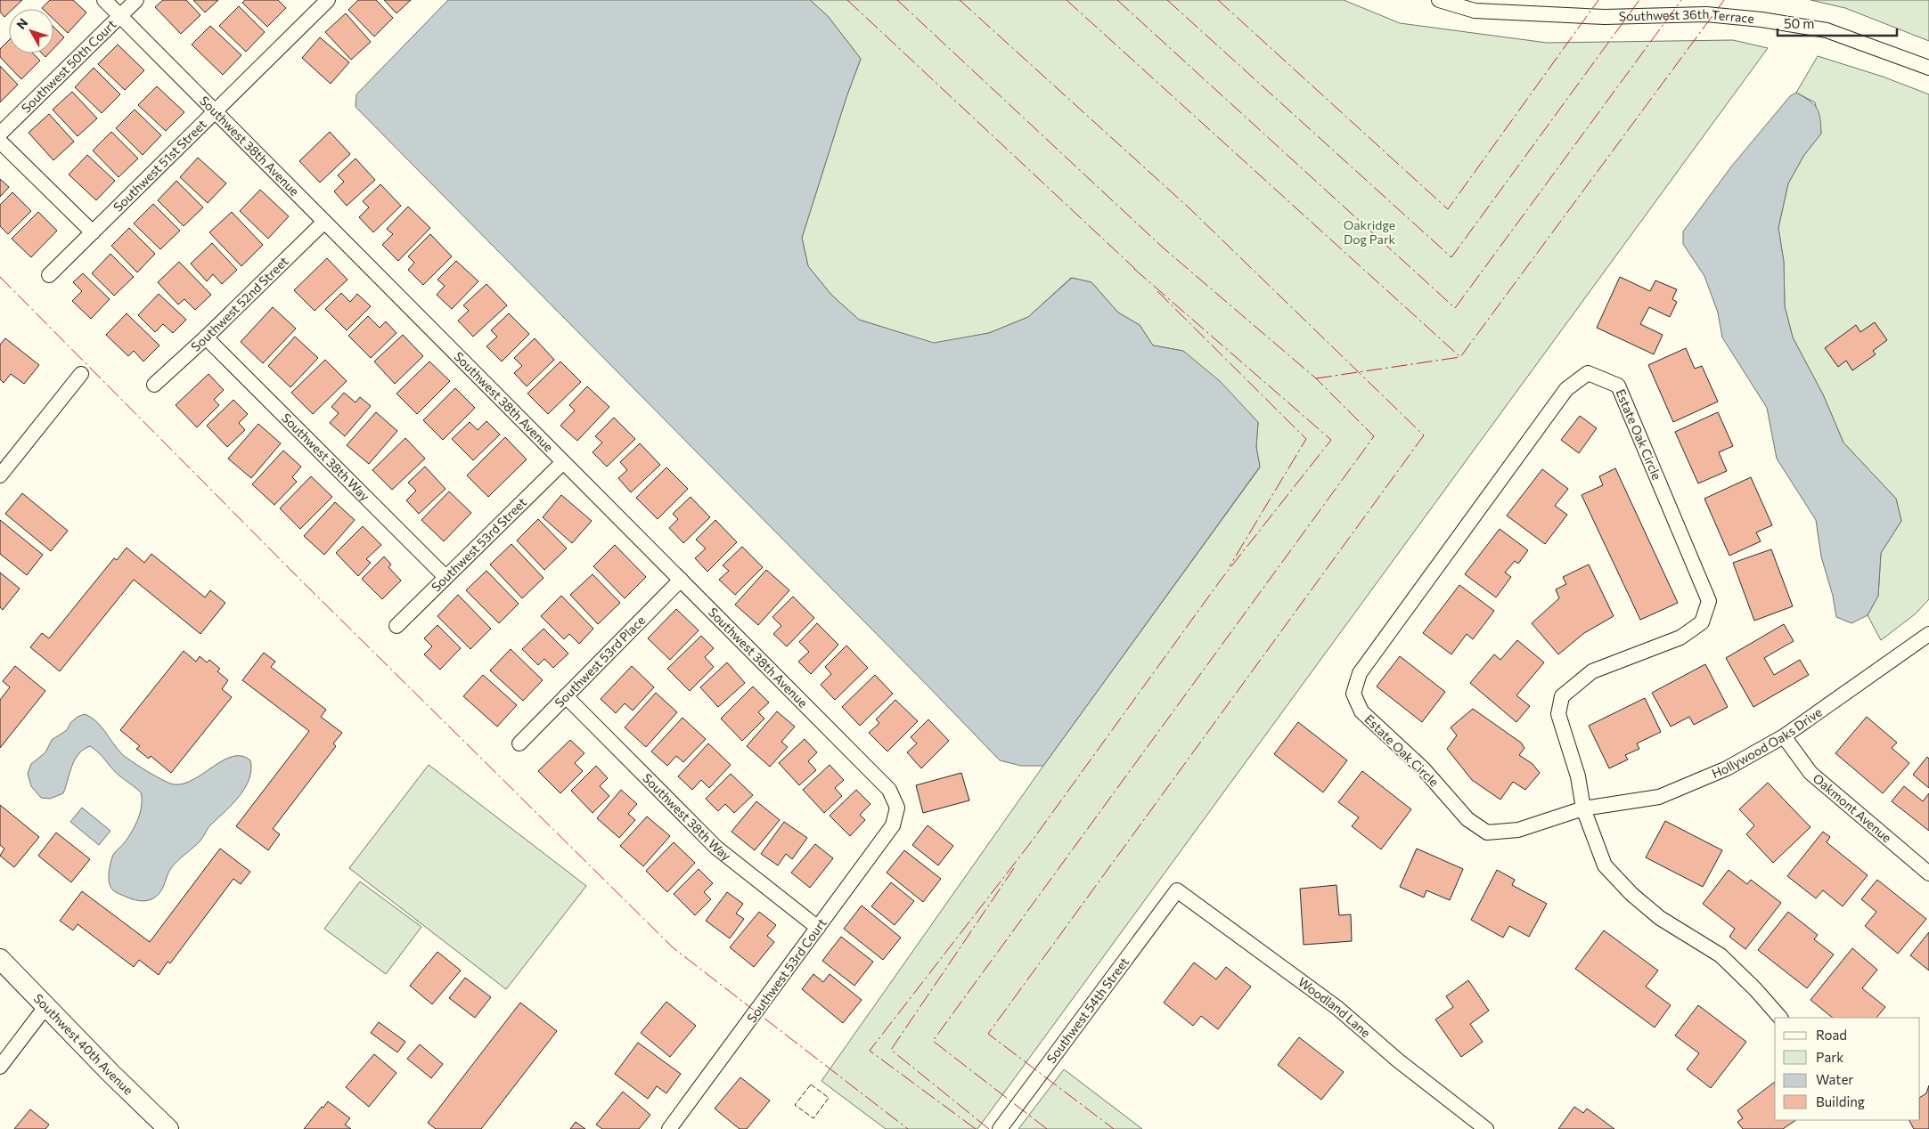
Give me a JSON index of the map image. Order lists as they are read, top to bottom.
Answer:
{
  "streets": {
    "street": [
      "Southwest 36th Terrace",
      "Southwest 50th Court",
      "Southwest 38th Avenue",
      "Southwest 51st Street",
      "Southwest 52nd Street",
      "Estate Oak Circle",
      "Southwest 38th Way",
      "Southwest 53rd Street",
      "Southwest 53rd Place",
      "Hollywood Oaks Drive",
      "Oakmont Avenue",
      "Southwest 53rd Court",
      "Woodland Lane",
      "Southwest 54th Street",
      "Southwest 40th Avenue"
    ]
  },
  "crossings": [
    ["Southwest 50th Court", "Southwest 38th Avenue"],
    ["Southwest 38th Avenue", "Southwest 51st Street"],
    ["Southwest 38th Avenue", "Southwest 52nd Street"],
    ["Southwest 38th Avenue", "Southwest 53rd Street"],
    ["Southwest 38th Avenue", "Southwest 53rd Place"],
    ["Southwest 38th Avenue", "Southwest 53rd Court"],
    ["Southwest 52nd Street", "Southwest 38th Way"],
    ["Estate Oak Circle", "Hollywood Oaks Drive"],
    ["Southwest 38th Way", "Southwest 53rd Street"],
    ["Southwest 38th Way", "Southwest 53rd Place"],
    ["Southwest 38th Way", "Southwest 53rd Court"],
    ["Hollywood Oaks Drive", "Oakmont Avenue"],
    ["Woodland Lane", "Southwest 54th Street"]
  ],
  "parks": ["Oakridge Dog Park"],
  "legend": [
    "Road",
    "Park",
    "Water",
    "Building"
  ],
  "scale_bar": "50 m",
  "north": "top left"
}
